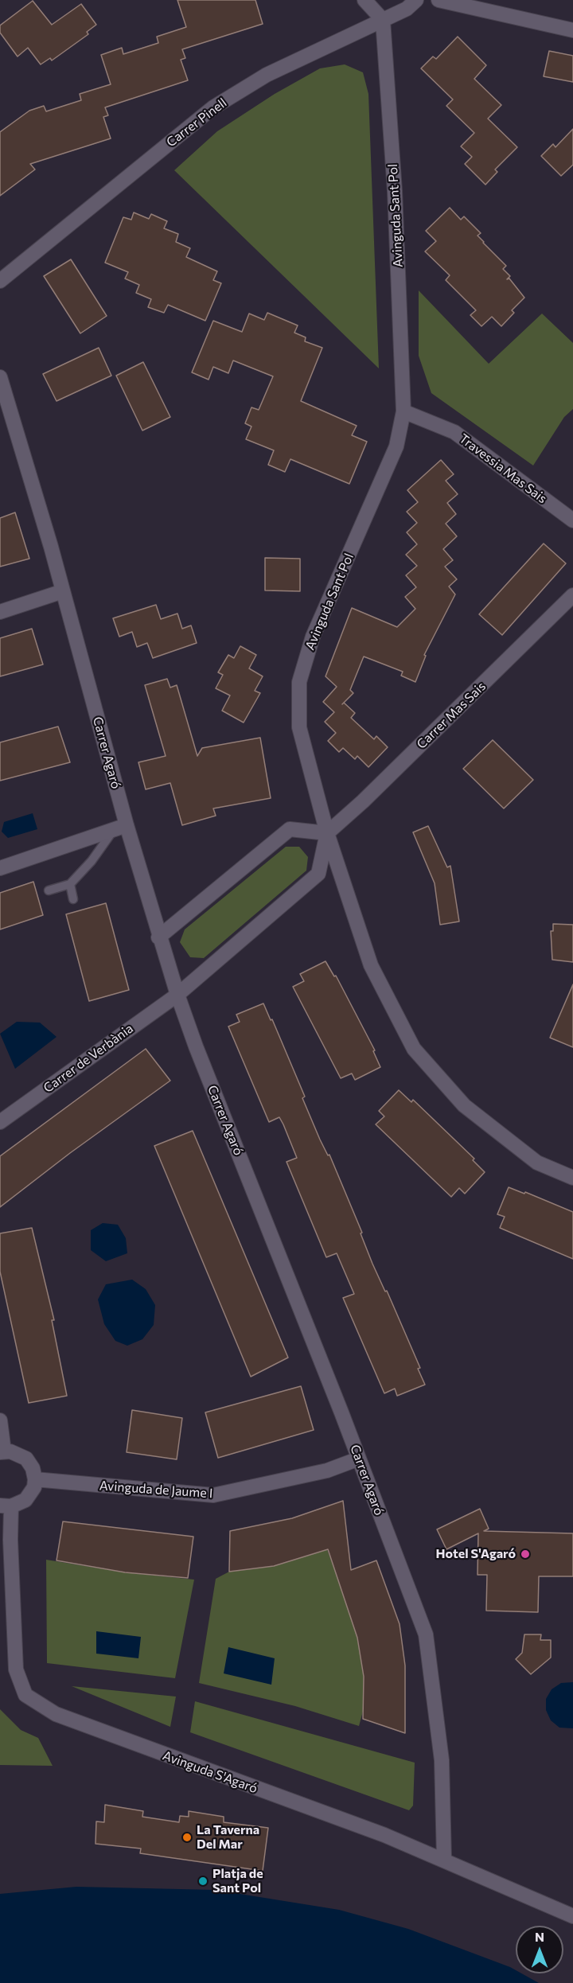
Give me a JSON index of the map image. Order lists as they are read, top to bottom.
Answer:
{
  "streets": {
    "street": [
      "Carrer Pinell",
      "Avinguda Sant Pol",
      "Travessia Mas Sais",
      "Carrer Mas Sais",
      "Carrer Agaró",
      "Carrer de Verbània",
      "Avinguda de Jaume I",
      "Avinguda S'Agaró"
    ]
  },
  "crossings": [
    ["Carrer Pinell", "Avinguda Sant Pol"],
    ["Avinguda Sant Pol", "Travessia Mas Sais"],
    ["Avinguda Sant Pol", "Carrer Mas Sais"],
    ["Carrer Agaró", "Carrer de Verbània"],
    ["Carrer Agaró", "Avinguda de Jaume I"],
    ["Carrer Agaró", "Avinguda S'Agaró"]
  ],
  "places": ["Hotel S'Agaró", "La Taverna Del Mar", "Platja de Sant Pol"],
  "north": "top"
}
